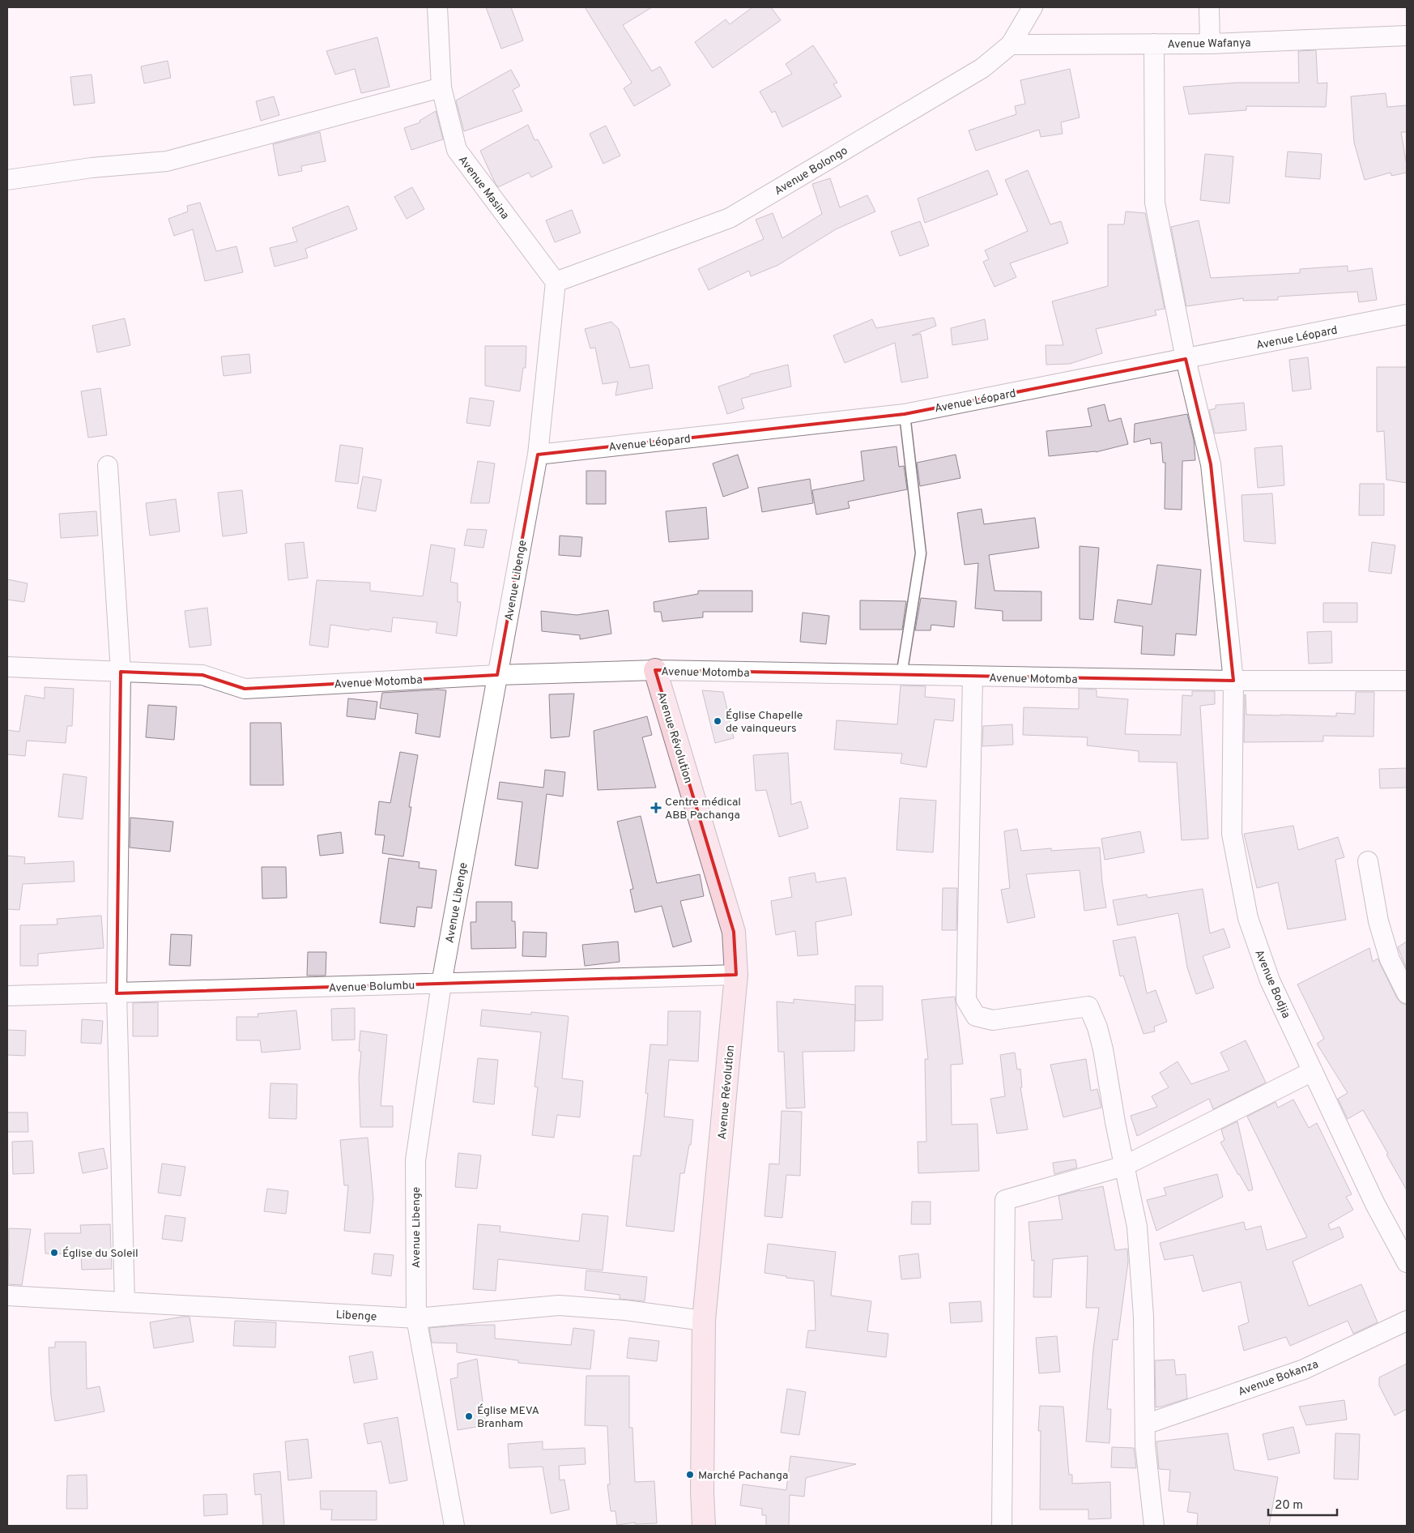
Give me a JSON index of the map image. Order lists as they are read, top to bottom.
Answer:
{
  "streets": {
    "street": [
      "Avenue Wafanya",
      "Avenue Bolongo",
      "Avenue Masina",
      "Avenue Léopard",
      "Avenue Libenge",
      "Avenue Motomba",
      "Avenue Révolution",
      "Avenue Bodjia",
      "Avenue Bolumbu",
      "Libenge",
      "Avenue Bokanza"
    ]
  },
  "crossings": [
    ["Avenue Wafanya", "Avenue Bolongo"],
    ["Avenue Wafanya", "Avenue Bodjia"],
    ["Avenue Bolongo", "Avenue Masina"],
    ["Avenue Bolongo", "Avenue Libenge"],
    ["Avenue Masina", "Avenue Libenge"],
    ["Avenue Léopard", "Avenue Libenge"],
    ["Avenue Léopard", "Avenue Bodjia"],
    ["Avenue Libenge", "Avenue Motomba"],
    ["Avenue Libenge", "Avenue Bolumbu"],
    ["Avenue Libenge", "Libenge"],
    ["Avenue Motomba", "Avenue Révolution"],
    ["Avenue Motomba", "Avenue Bodjia"],
    ["Avenue Révolution", "Avenue Bolumbu"],
    ["Avenue Révolution", "Libenge"]
  ],
  "places": {
    "other": [
      "Église Chapelle de vainqueurs",
      "Église du Soleil",
      "Église MEVA Branham",
      "Marché Pachanga"
    ],
    "health": ["Centre médical ABB Pachanga"]
  },
  "scale_bar": "20 m"
}
